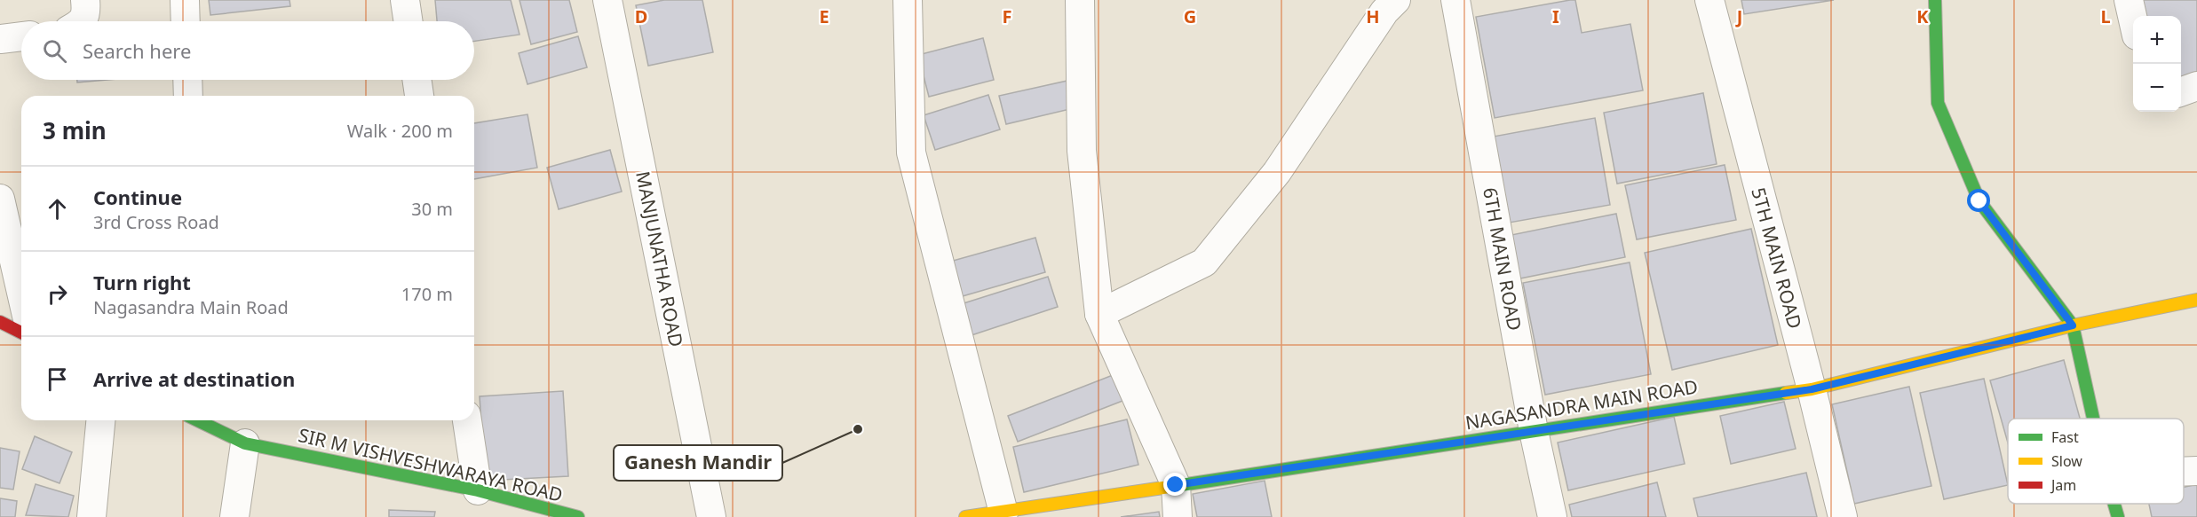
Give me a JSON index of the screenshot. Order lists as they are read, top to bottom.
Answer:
{
  "streets": {
    "street": [
      "5TH MAIN ROAD",
      "MANJUNATHA ROAD",
      "6TH MAIN ROAD",
      "NAGASANDRA MAIN ROAD",
      "SIR M VISHVESHWARAYA ROAD"
    ]
  },
  "crossings": [
    ["5TH MAIN ROAD", "NAGASANDRA MAIN ROAD"],
    ["6TH MAIN ROAD", "NAGASANDRA MAIN ROAD"]
  ],
  "places": ["Ganesh Mandir"],
  "legend": ["Fast", "Slow", "Jam"],
  "page": {
    "map_buttons": ["+", "−"],
    "search": "Search here",
    "heading": ["3 min", "Walk · 200 m"],
    "list": [
      ["Continue", "3rd Cross Road", "30 m"],
      ["Turn right", "Nagasandra Main Road", "170 m"],
      "Arrive at destination"
    ]
  },
  "grid": {
    "columns": [
      "D",
      "E",
      "F",
      "G",
      "H",
      "I",
      "J",
      "K",
      "L"
    ]
  }
}
